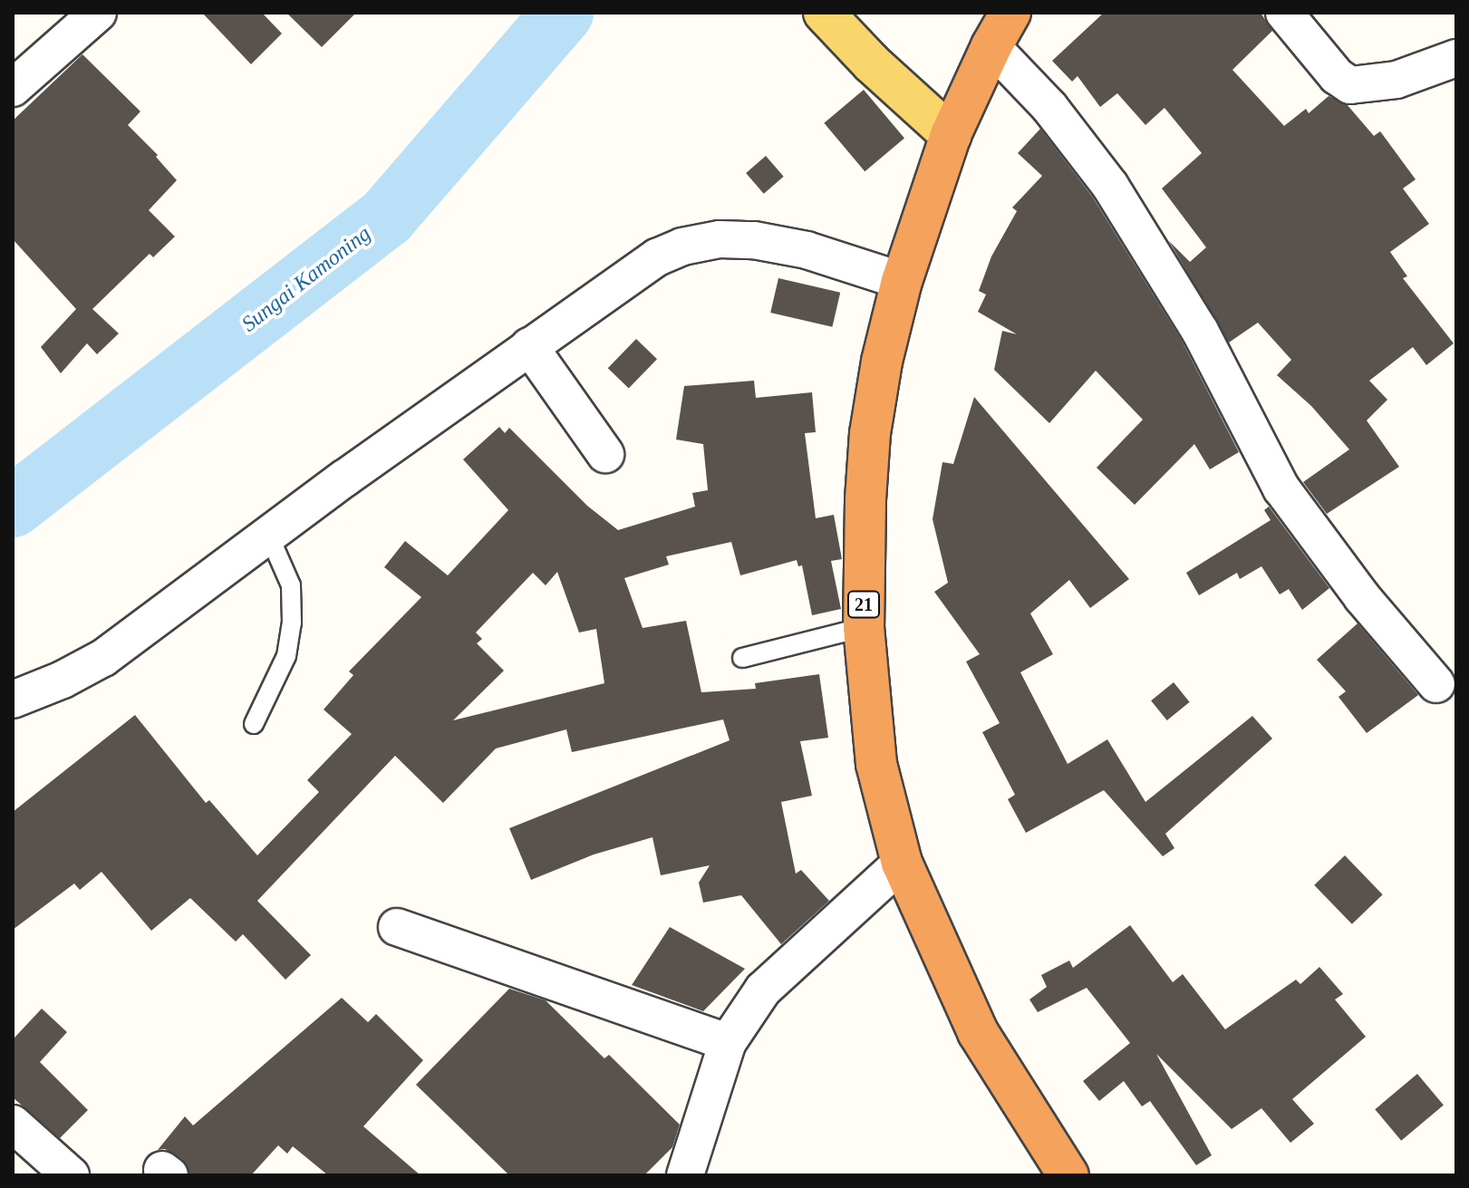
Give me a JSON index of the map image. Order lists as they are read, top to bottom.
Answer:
{
  "streets": {
    "highway": ["21"]
  },
  "water": ["Sungai Kamoning"]
}
